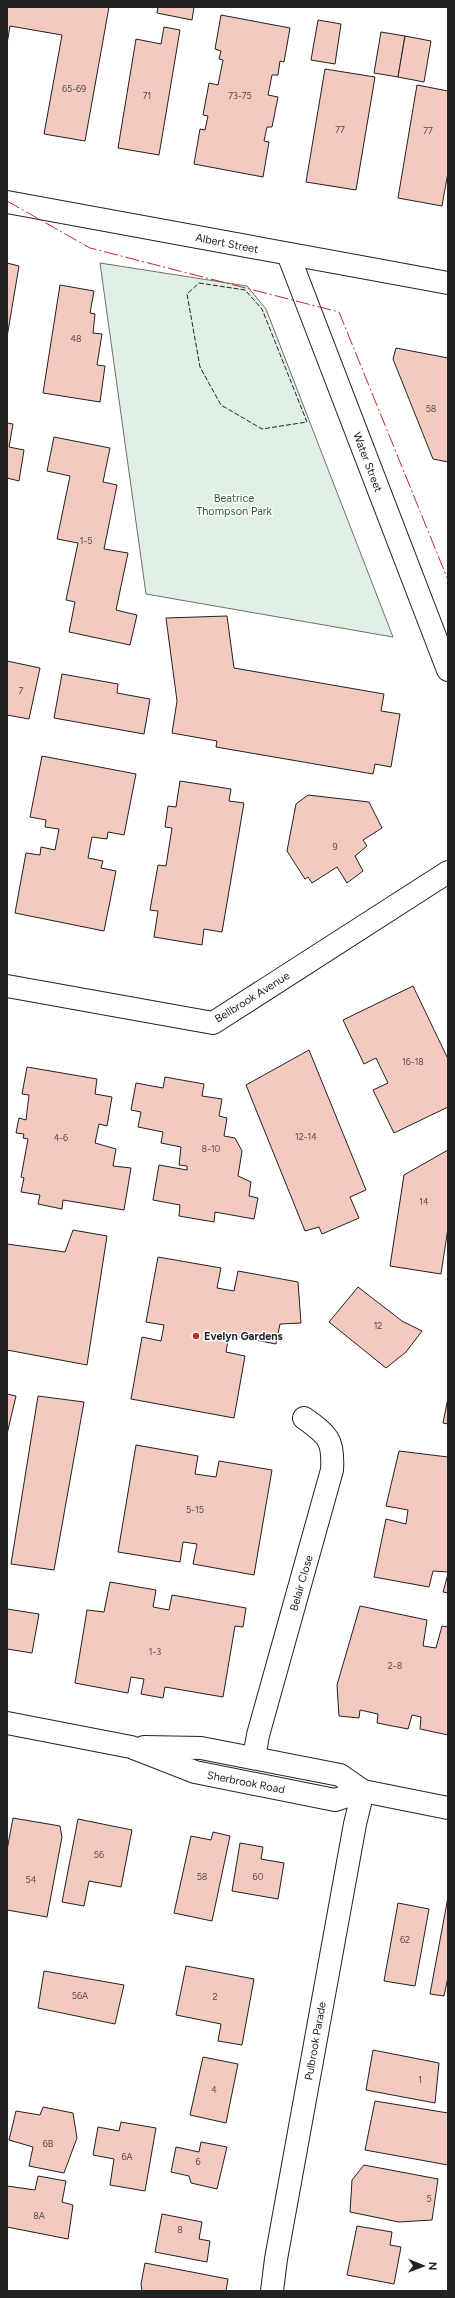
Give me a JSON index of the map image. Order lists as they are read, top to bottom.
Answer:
{
  "streets": {
    "street": [
      "Albert Street",
      "Water Street",
      "Bellbrook Avenue",
      "Belair Close",
      "Sherbrook Road",
      "Pulbrook Parade"
    ]
  },
  "crossings": [
    ["Albert Street", "Water Street"],
    ["Belair Close", "Sherbrook Road"],
    ["Sherbrook Road", "Pulbrook Parade"]
  ],
  "parks": ["Beatrice Thompson Park"],
  "places": ["Evelyn Gardens"],
  "house_numbers": [
    "65-69",
    "71",
    "73-75",
    "77",
    "77",
    "48",
    "58",
    "1-5",
    "7",
    "9",
    "16-18",
    "12-14",
    "4-6",
    "8-10",
    "14",
    "12",
    "5-15",
    "1-3",
    "2-8",
    "56",
    "58",
    "60",
    "54",
    "62",
    "56A",
    "2",
    "1",
    "4",
    "6B",
    "6A",
    "6",
    "5",
    "8A",
    "8"
  ],
  "north": "right"
}
